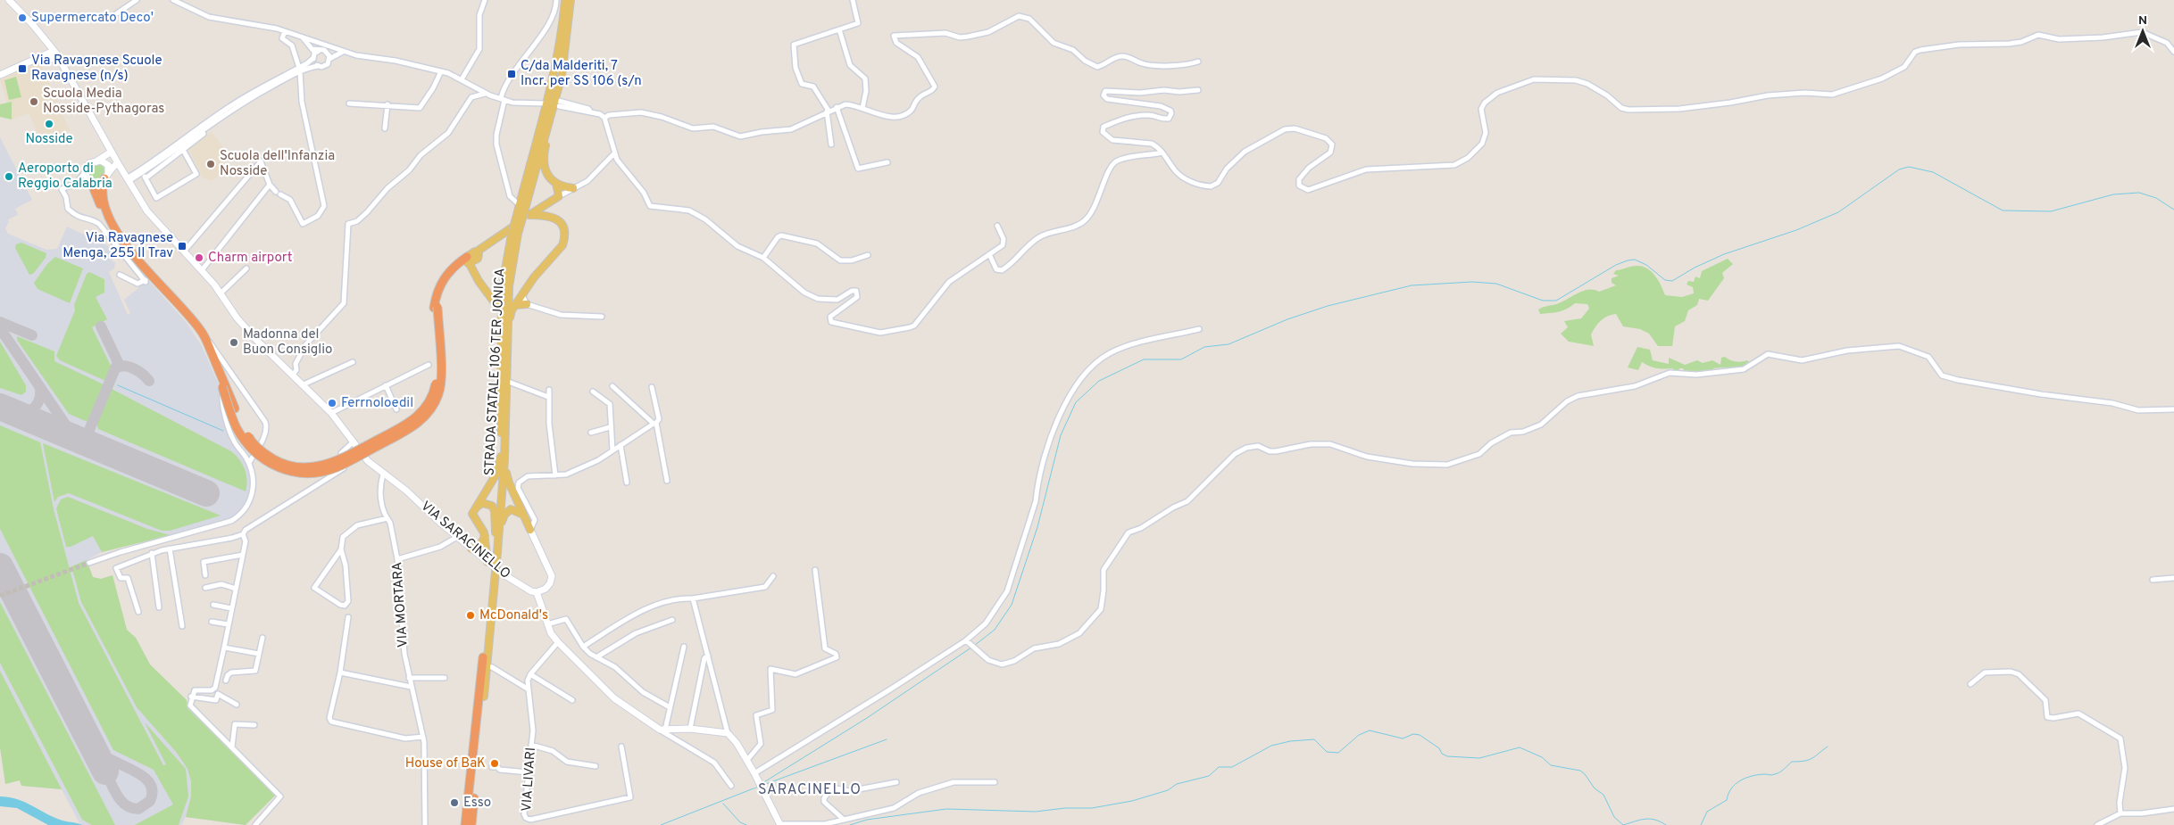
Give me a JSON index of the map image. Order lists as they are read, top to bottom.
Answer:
{
  "streets": {
    "highway": ["STRADA STATALE 106 TER JONICA"],
    "main road": ["VIA SARACINELLO"],
    "street": ["VIA MORTARA", "VIA LIVARI"]
  },
  "crossings": [
    ["VIA SARACINELLO", "VIA MORTARA"]
  ],
  "districts": ["SARACINELLO"],
  "places": {
    "other": [
      "Supermercato Deco'",
      "Scuola Media Nosside-Pythagoras",
      "Nosside",
      "Scuola dell'Infanzia Nosside",
      "Aeroporto di Reggio Calabria",
      "Charm airport",
      "Madonna del Buon Consiglio",
      "Ferrnoloedil",
      "McDonald's",
      "House of BaK",
      "Esso"
    ],
    "transit": ["Via Ravagnese Scuole Ravagnese (n/s)", "C/da Malderiti, 7 Incr. per SS 106 (s/n", "Via Ravagnese Menga, 255 II Trav"]
  },
  "north": "top"
}
